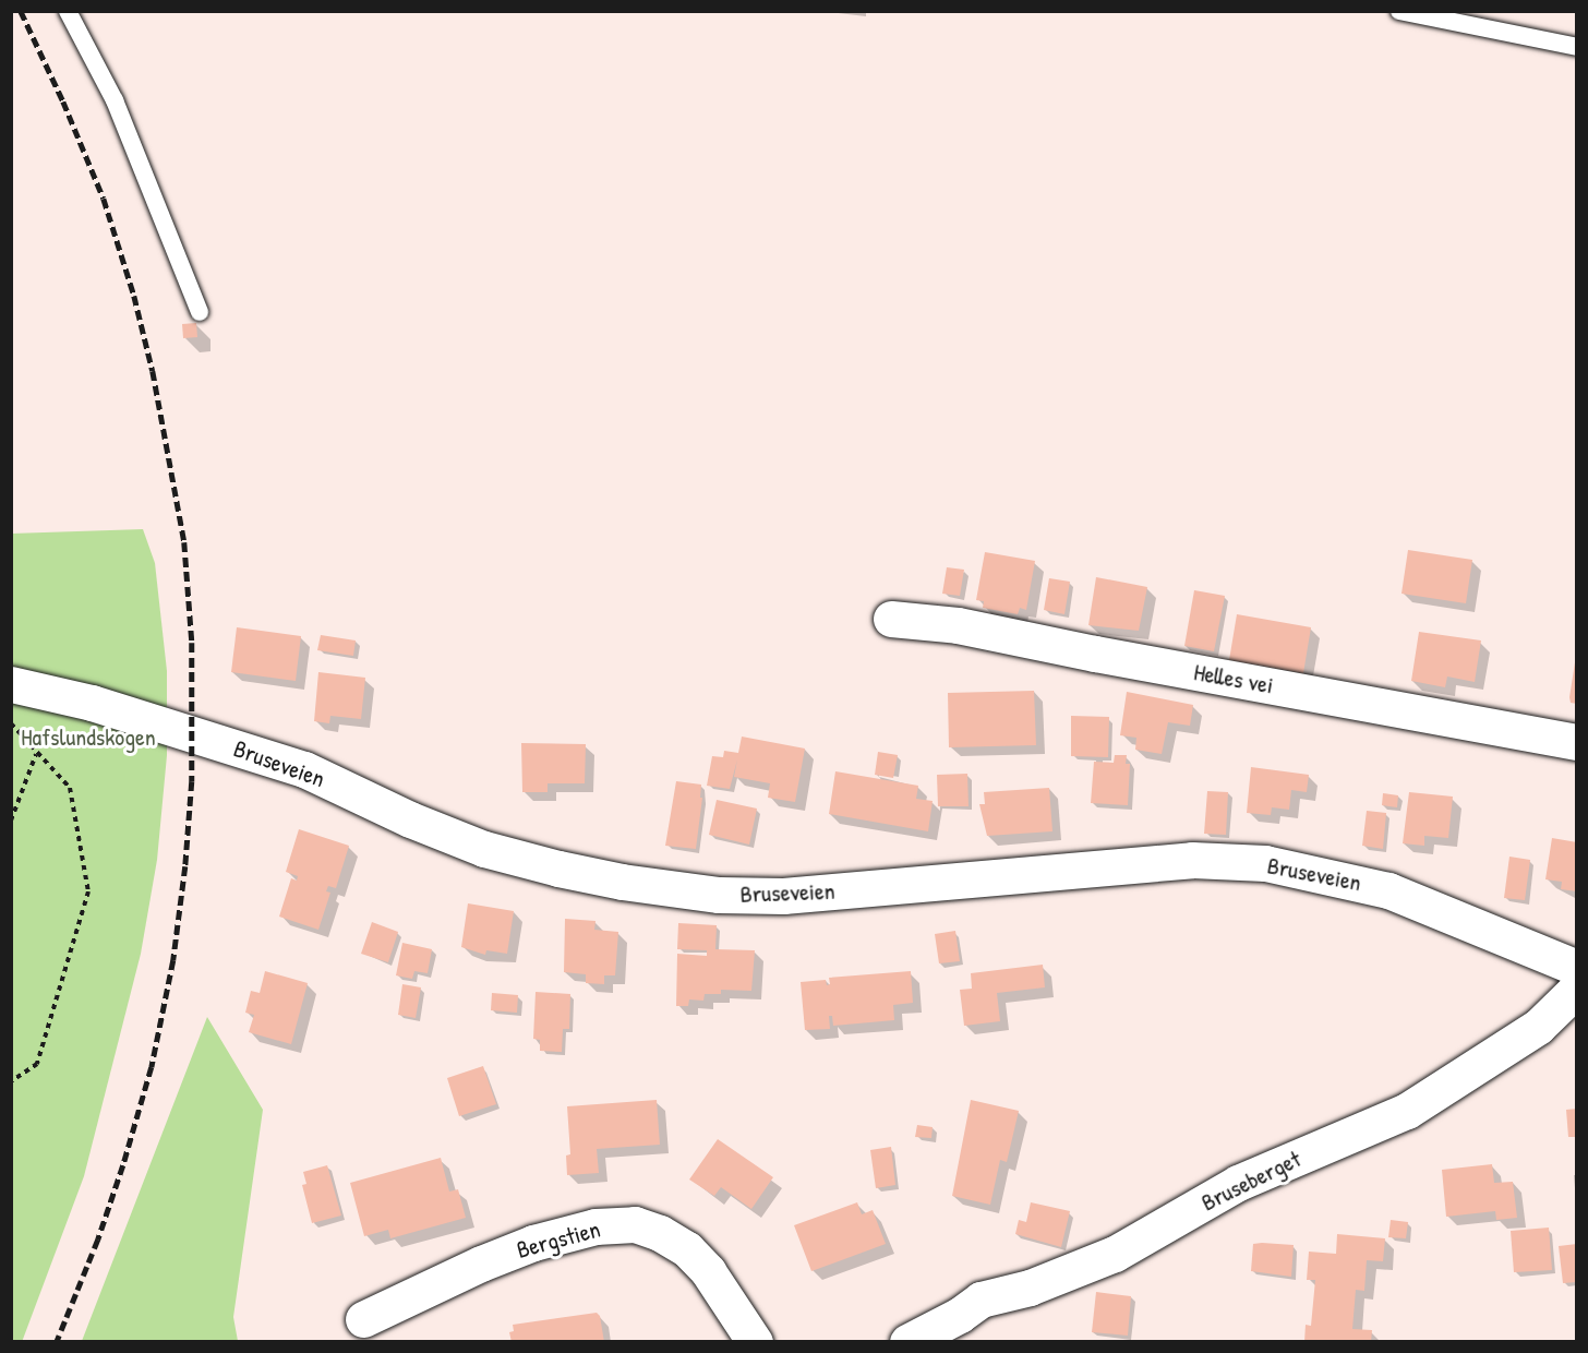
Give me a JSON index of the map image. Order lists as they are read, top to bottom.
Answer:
{
  "streets": {
    "street": [
      "Helles vei",
      "Bruseveien",
      "Bruseberget",
      "Bergstien"
    ]
  },
  "parks": ["Hafslundskogen"]
}
